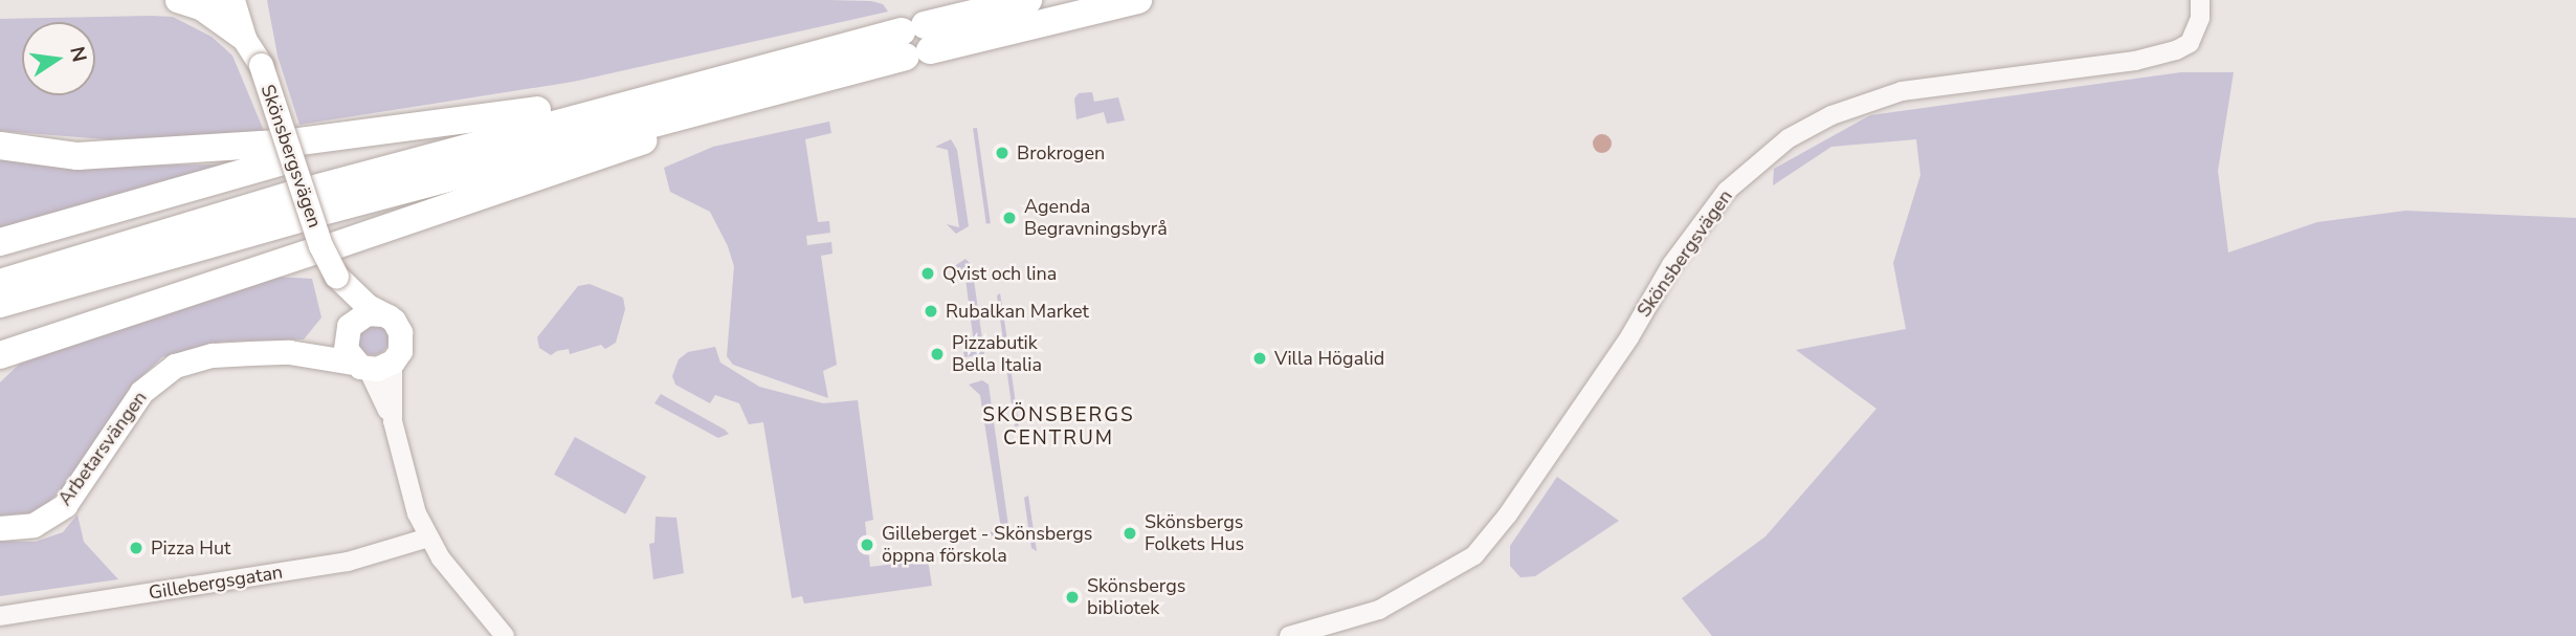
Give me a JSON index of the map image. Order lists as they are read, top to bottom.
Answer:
{
  "streets": {
    "main road": ["Skönsbergsvägen", "Arbetarsvängen"],
    "street": ["Gillebergsgatan"]
  },
  "crossings": [
    ["Skönsbergsvägen", "Arbetarsvängen"]
  ],
  "districts": ["SKÖNSBERGS CENTRUM"],
  "places": [
    "Brokrogen",
    "Agenda Begravningsbyrå",
    "Qvist och lina",
    "Rubalkan Market",
    "Pizzabutik Bella Italia",
    "Villa Högalid",
    "Skönsbergs Folkets Hus",
    "Gilleberget - Skönsbergs öppna förskola",
    "Pizza Hut",
    "Skönsbergs bibliotek"
  ],
  "north": "right"
}
